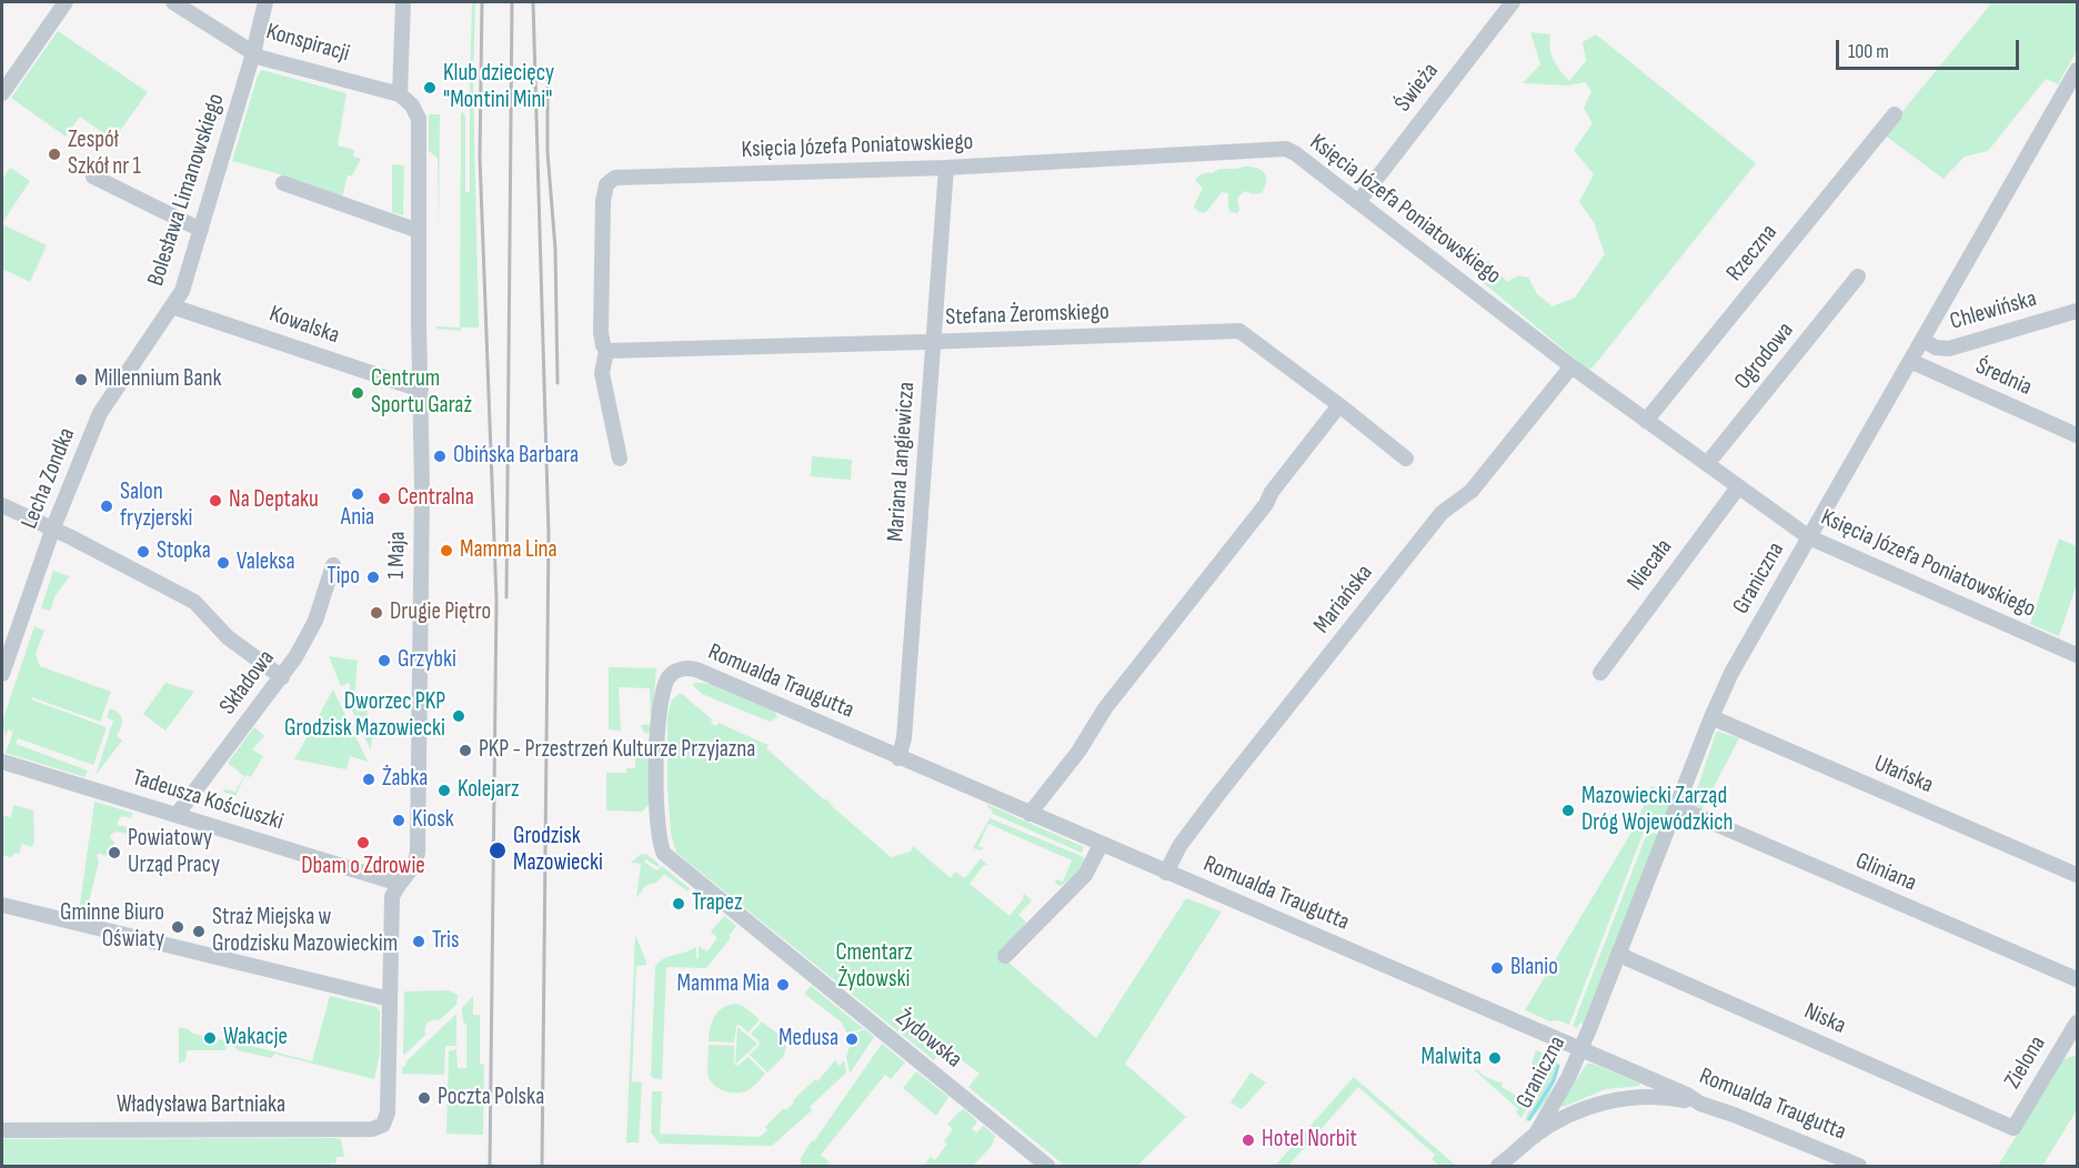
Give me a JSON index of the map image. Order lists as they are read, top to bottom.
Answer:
{
  "streets": {
    "street": [
      "Konspiracji",
      "Świeża",
      "Księcia Józefa Poniatowskiego",
      "Bolesława Limanowskiego",
      "Rzeczna",
      "Chlewińska",
      "Stefana Żeromskiego",
      "Kowalska",
      "Ogrodowa",
      "Średnia",
      "Mariana Langiewicza",
      "Lecha Zondka",
      "1 Maja",
      "Niecała",
      "Graniczna",
      "Mariańska",
      "Romualda Traugutta",
      "Składowa",
      "Ułańska",
      "Tadeusza Kościuszki",
      "Gliniana",
      "Niska",
      "Żydowska",
      "Zielona",
      "Władysława Bartniaka"
    ]
  },
  "crossings": [
    ["Konspiracji", "Bolesława Limanowskiego"],
    ["Konspiracji", "1 Maja"],
    ["Świeża", "Księcia Józefa Poniatowskiego"],
    ["Księcia Józefa Poniatowskiego", "Rzeczna"],
    ["Księcia Józefa Poniatowskiego", "Stefana Żeromskiego"],
    ["Księcia Józefa Poniatowskiego", "Ogrodowa"],
    ["Księcia Józefa Poniatowskiego", "Mariana Langiewicza"],
    ["Księcia Józefa Poniatowskiego", "Niecała"],
    ["Księcia Józefa Poniatowskiego", "Graniczna"],
    ["Księcia Józefa Poniatowskiego", "Mariańska"],
    ["Bolesława Limanowskiego", "Kowalska"],
    ["Bolesława Limanowskiego", "Lecha Zondka"],
    ["Chlewińska", "Graniczna"],
    ["Stefana Żeromskiego", "Mariana Langiewicza"],
    ["Kowalska", "1 Maja"],
    ["Średnia", "Graniczna"],
    ["Mariana Langiewicza", "Romualda Traugutta"],
    ["1 Maja", "Tadeusza Kościuszki"],
    ["1 Maja", "Władysława Bartniaka"],
    ["Graniczna", "Romualda Traugutta"],
    ["Graniczna", "Ułańska"],
    ["Graniczna", "Gliniana"],
    ["Graniczna", "Niska"],
    ["Mariańska", "Romualda Traugutta"],
    ["Romualda Traugutta", "Żydowska"],
    ["Składowa", "Tadeusza Kościuszki"],
    ["Niska", "Zielona"]
  ],
  "parks": ["Cmentarz Żydowski"],
  "places": [
    "Klub dziecięcy \"Montini Mini\"",
    "Zespół Szkół nr 1",
    "Millennium Bank",
    "Centrum Sportu Garaż",
    "Obińska Barbara",
    "Ania",
    "Centralna",
    "Na Deptaku",
    "Salon fryzjerski",
    "Mamma Lina",
    "Stopka",
    "Valeksa",
    "Tipo",
    "Drugie Piętro",
    "Grzybki",
    "Dworzec PKP Grodzisk Mazowiecki",
    "PKP - Przestrzeń Kulturze Przyjazna",
    "Żabka",
    "Kolejarz",
    "Mazowiecki Zarząd Dróg Wojewódzkich",
    "Kiosk",
    "Dbam o Zdrowie",
    "Grodzisk Mazowiecki",
    "Powiatowy Urząd Pracy",
    "Trapez",
    "Gminne Biuro Oświaty",
    "Straż Miejska w Grodzisku Mazowieckim",
    "Tris",
    "Blanio",
    "Mamma Mia",
    "Wakacje",
    "Medusa",
    "Malwita",
    "Poczta Polska",
    "Hotel Norbit"
  ],
  "scale_bar": "100 m"
}
